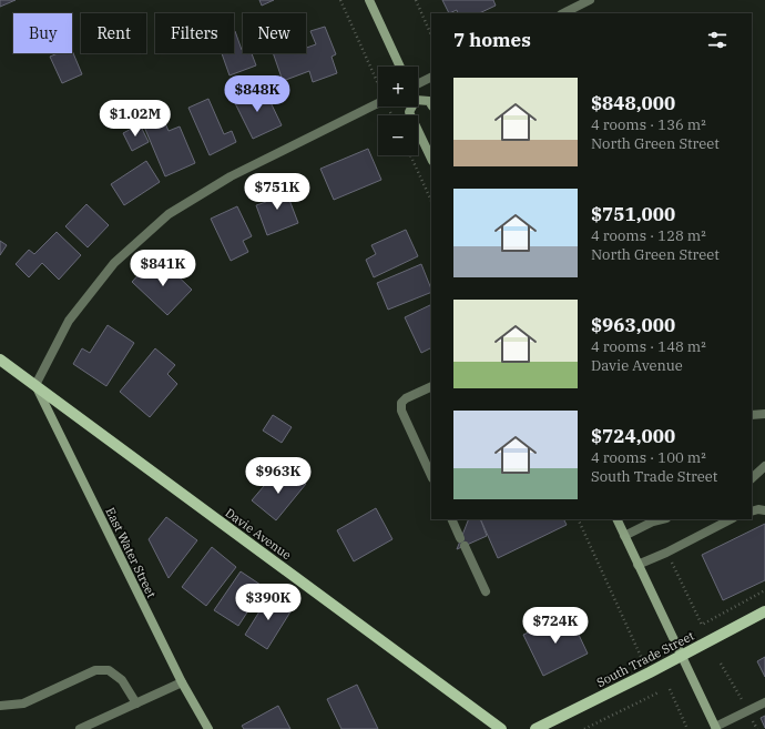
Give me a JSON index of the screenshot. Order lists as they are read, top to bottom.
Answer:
{
  "streets": {
    "main road": ["Davie Avenue", "East Water Street", "South Trade Street"]
  },
  "crossings": [
    ["Davie Avenue", "East Water Street"]
  ],
  "page": {
    "chip": [
      "Buy",
      "Rent",
      "Filters",
      "New"
    ],
    "heading": "7 homes",
    "map_buttons": ["+", "−"],
    "list": [
      {
        "name": "$848,000",
        "note": "4 rooms · 136 m² · North Green Street"
      },
      {
        "name": "$751,000",
        "note": "4 rooms · 128 m² · North Green Street"
      },
      {
        "name": "$963,000",
        "note": "4 rooms · 148 m² · Davie Avenue"
      },
      {
        "name": "$724,000",
        "note": "4 rooms · 100 m² · South Trade Street"
      }
    ],
    "price": [
      "$848K",
      "$1.02M",
      "$751K",
      "$841K",
      "$963K",
      "$390K",
      "$724K"
    ]
  }
}
